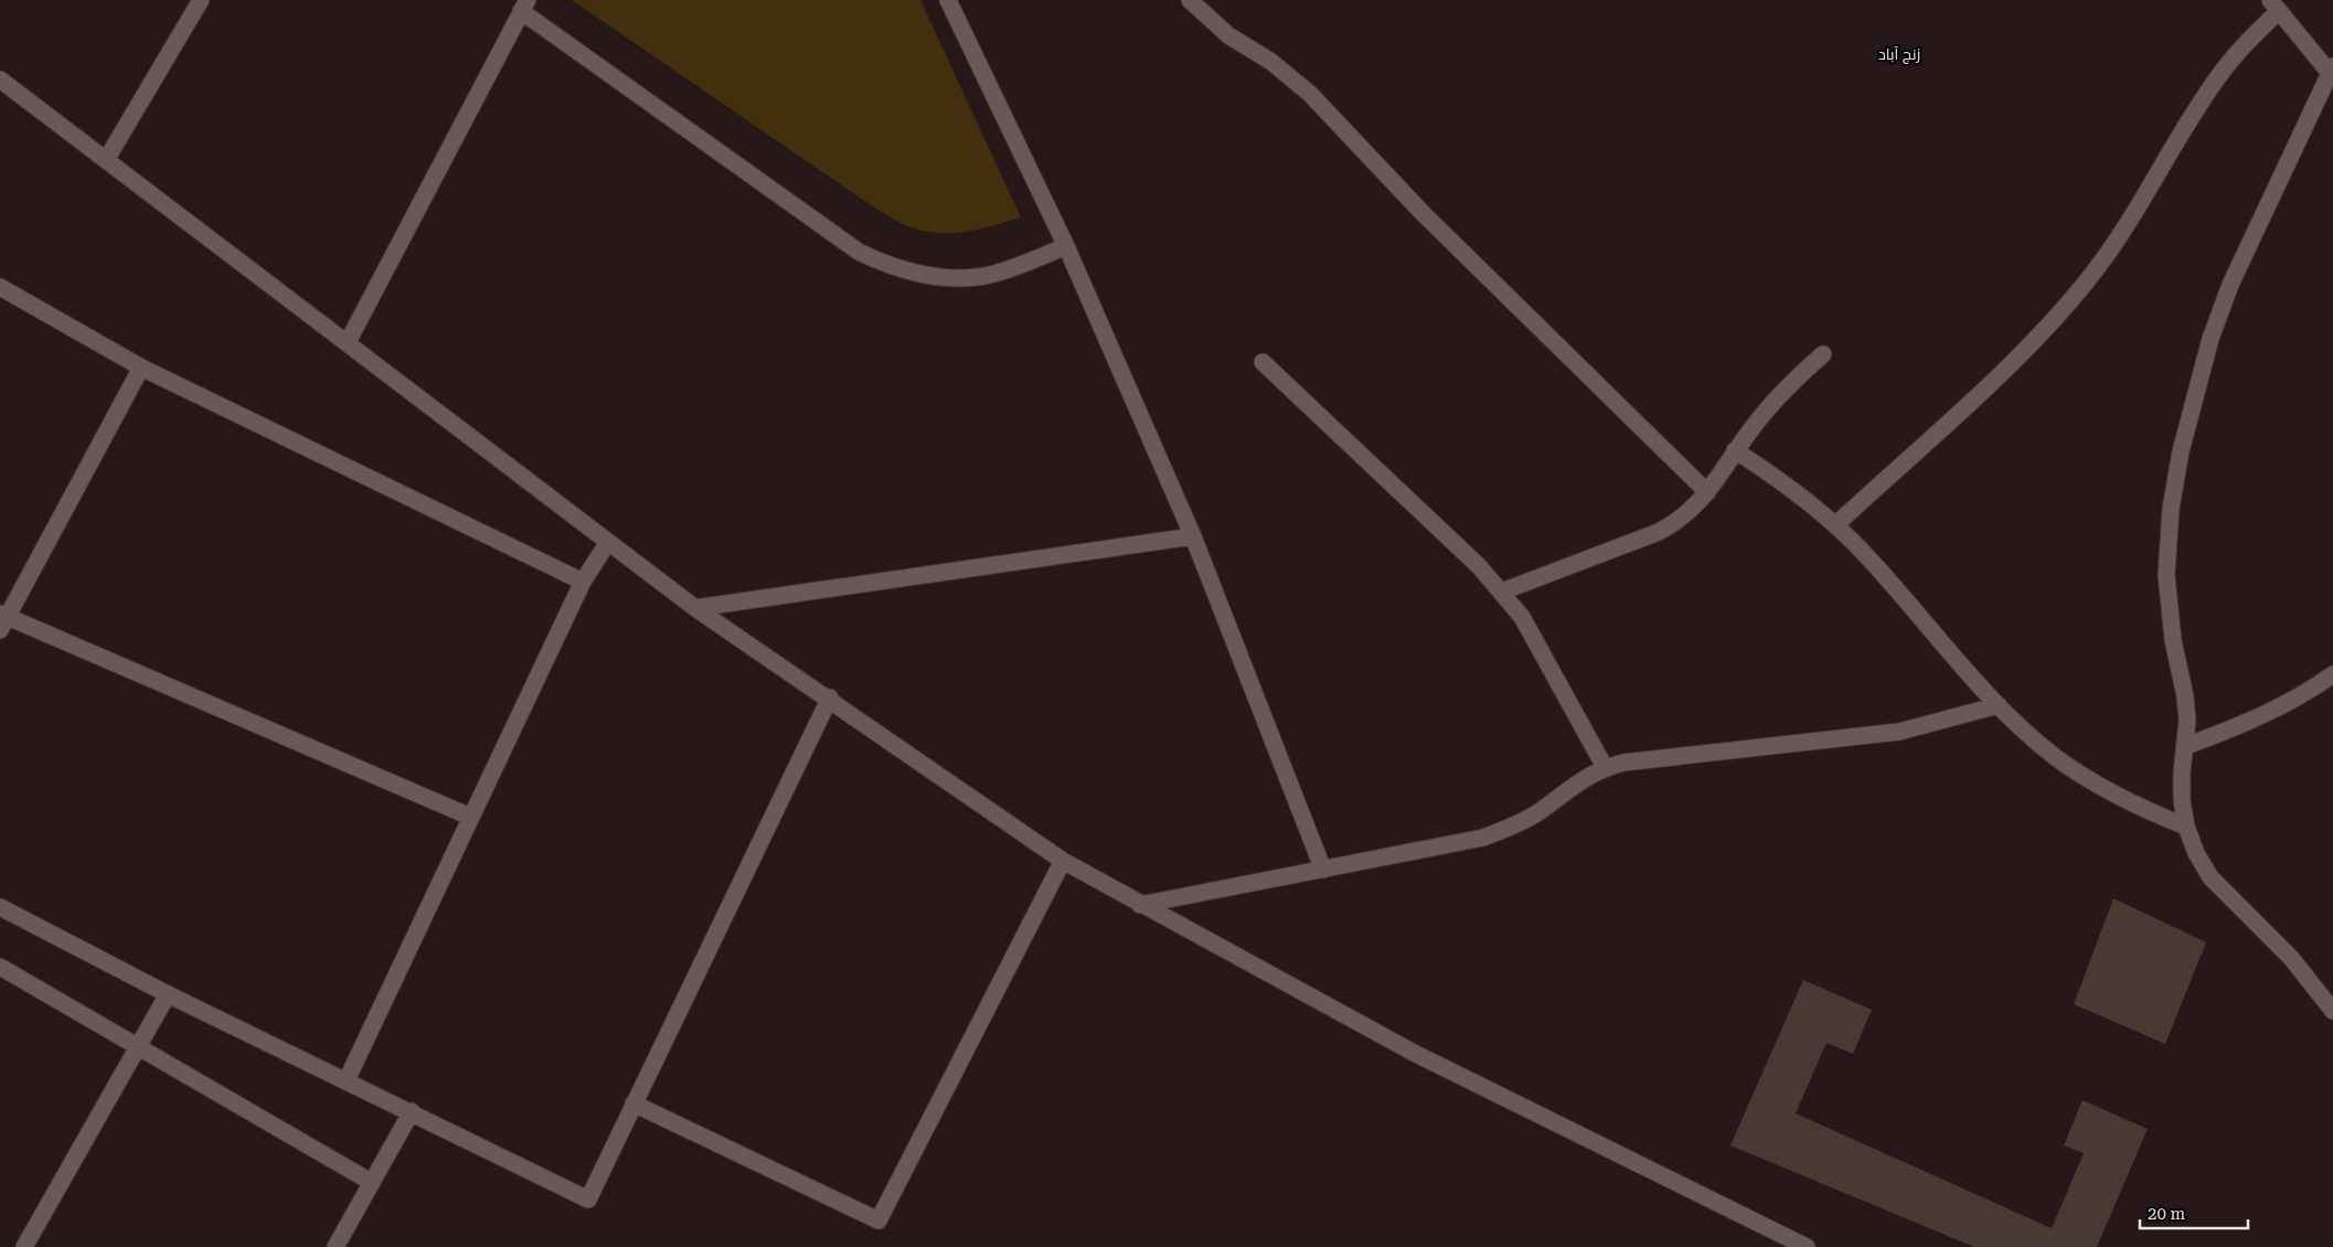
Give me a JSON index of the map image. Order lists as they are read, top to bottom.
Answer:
{
  "districts": ["زنج آباد"],
  "scale_bar": "20 m"
}
